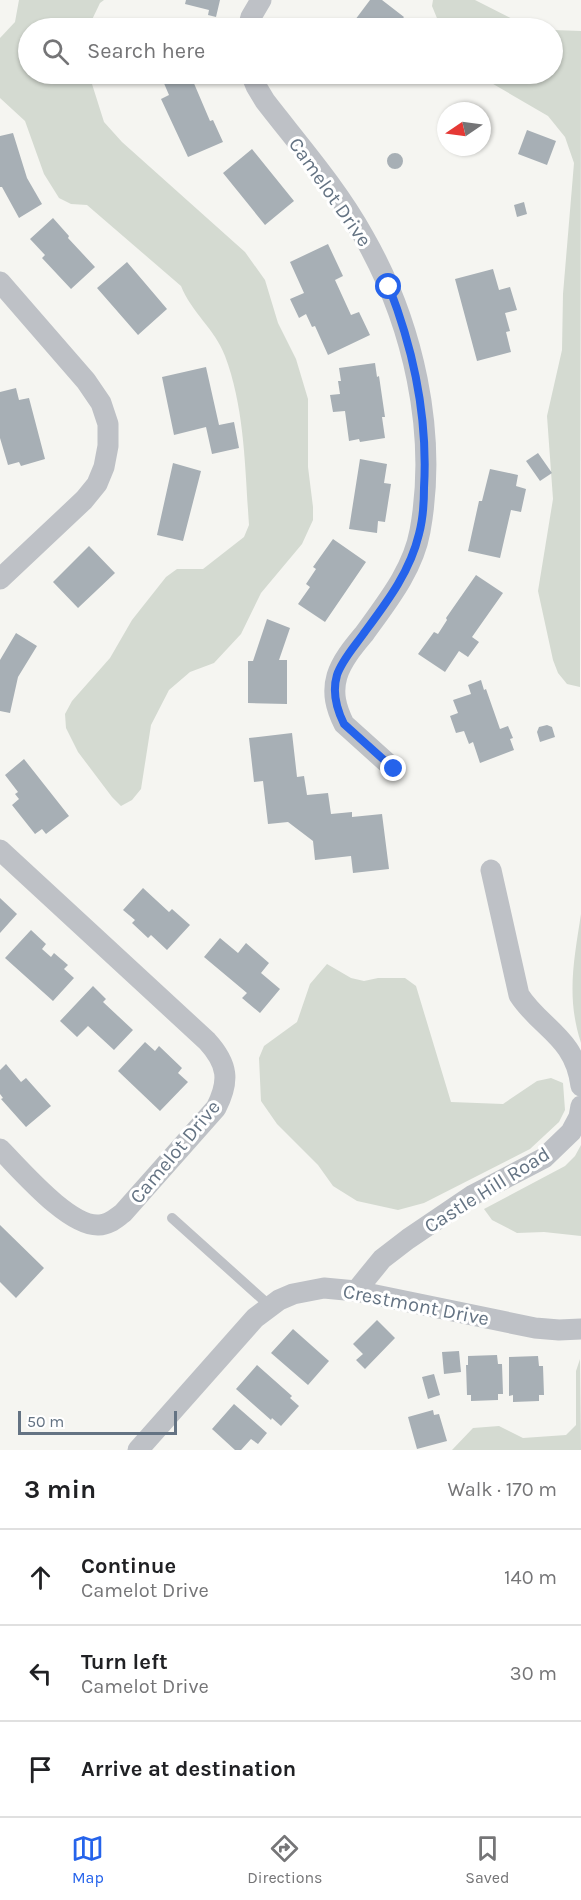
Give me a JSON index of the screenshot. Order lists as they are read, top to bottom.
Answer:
{
  "streets": {
    "street": ["Camelot Drive", "Castle Hill Road", "Crestmont Drive"]
  },
  "crossings": [
    ["Castle Hill Road", "Crestmont Drive"]
  ],
  "scale_bar": "50 m",
  "north": "left",
  "page": {
    "search": "Search here",
    "scale": "50 m",
    "heading": ["3 min", "Walk · 170 m"],
    "list": [
      ["Continue", "Camelot Drive", "140 m"],
      ["Turn left", "Camelot Drive", "30 m"],
      "Arrive at destination"
    ],
    "nav": ["Map", "Directions", "Saved"]
  }
}
